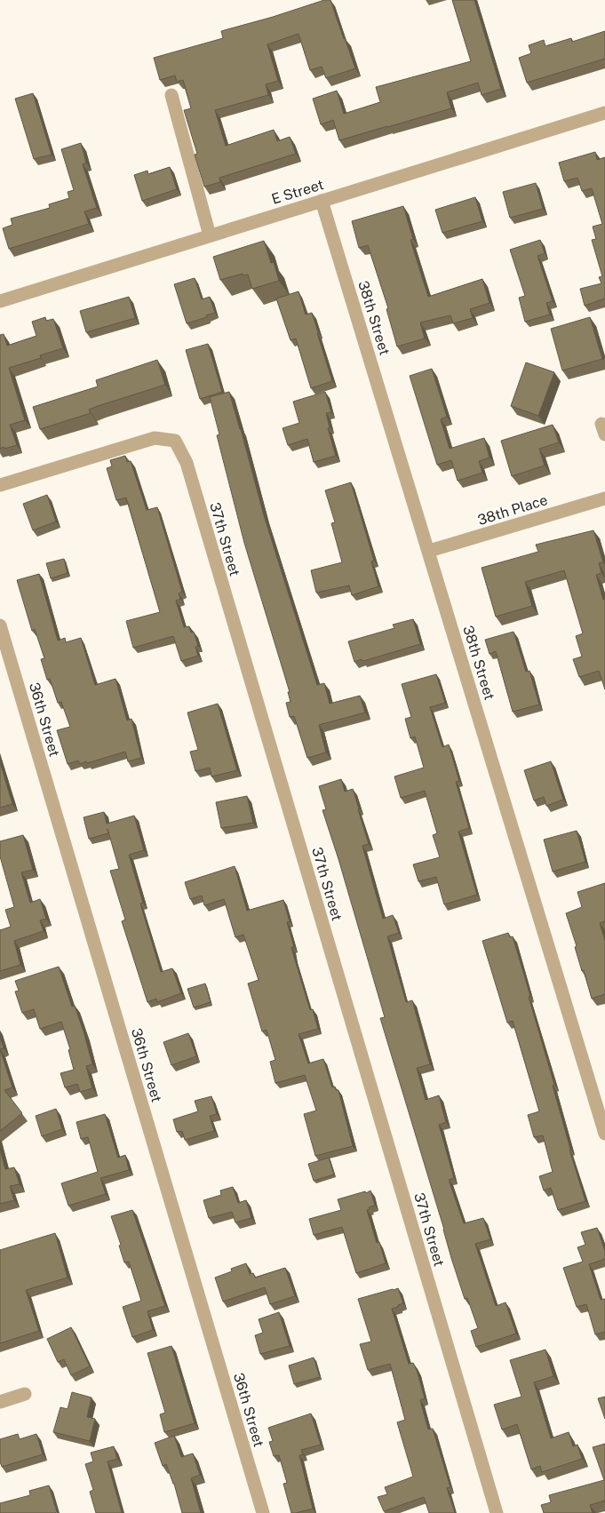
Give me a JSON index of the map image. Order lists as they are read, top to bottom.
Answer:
{
  "streets": {
    "street": [
      "E Street",
      "38th Street",
      "38th Place",
      "37th Street",
      "36th Street"
    ]
  },
  "crossings": [
    ["E Street", "38th Street"],
    ["38th Street", "38th Place"]
  ]
}
